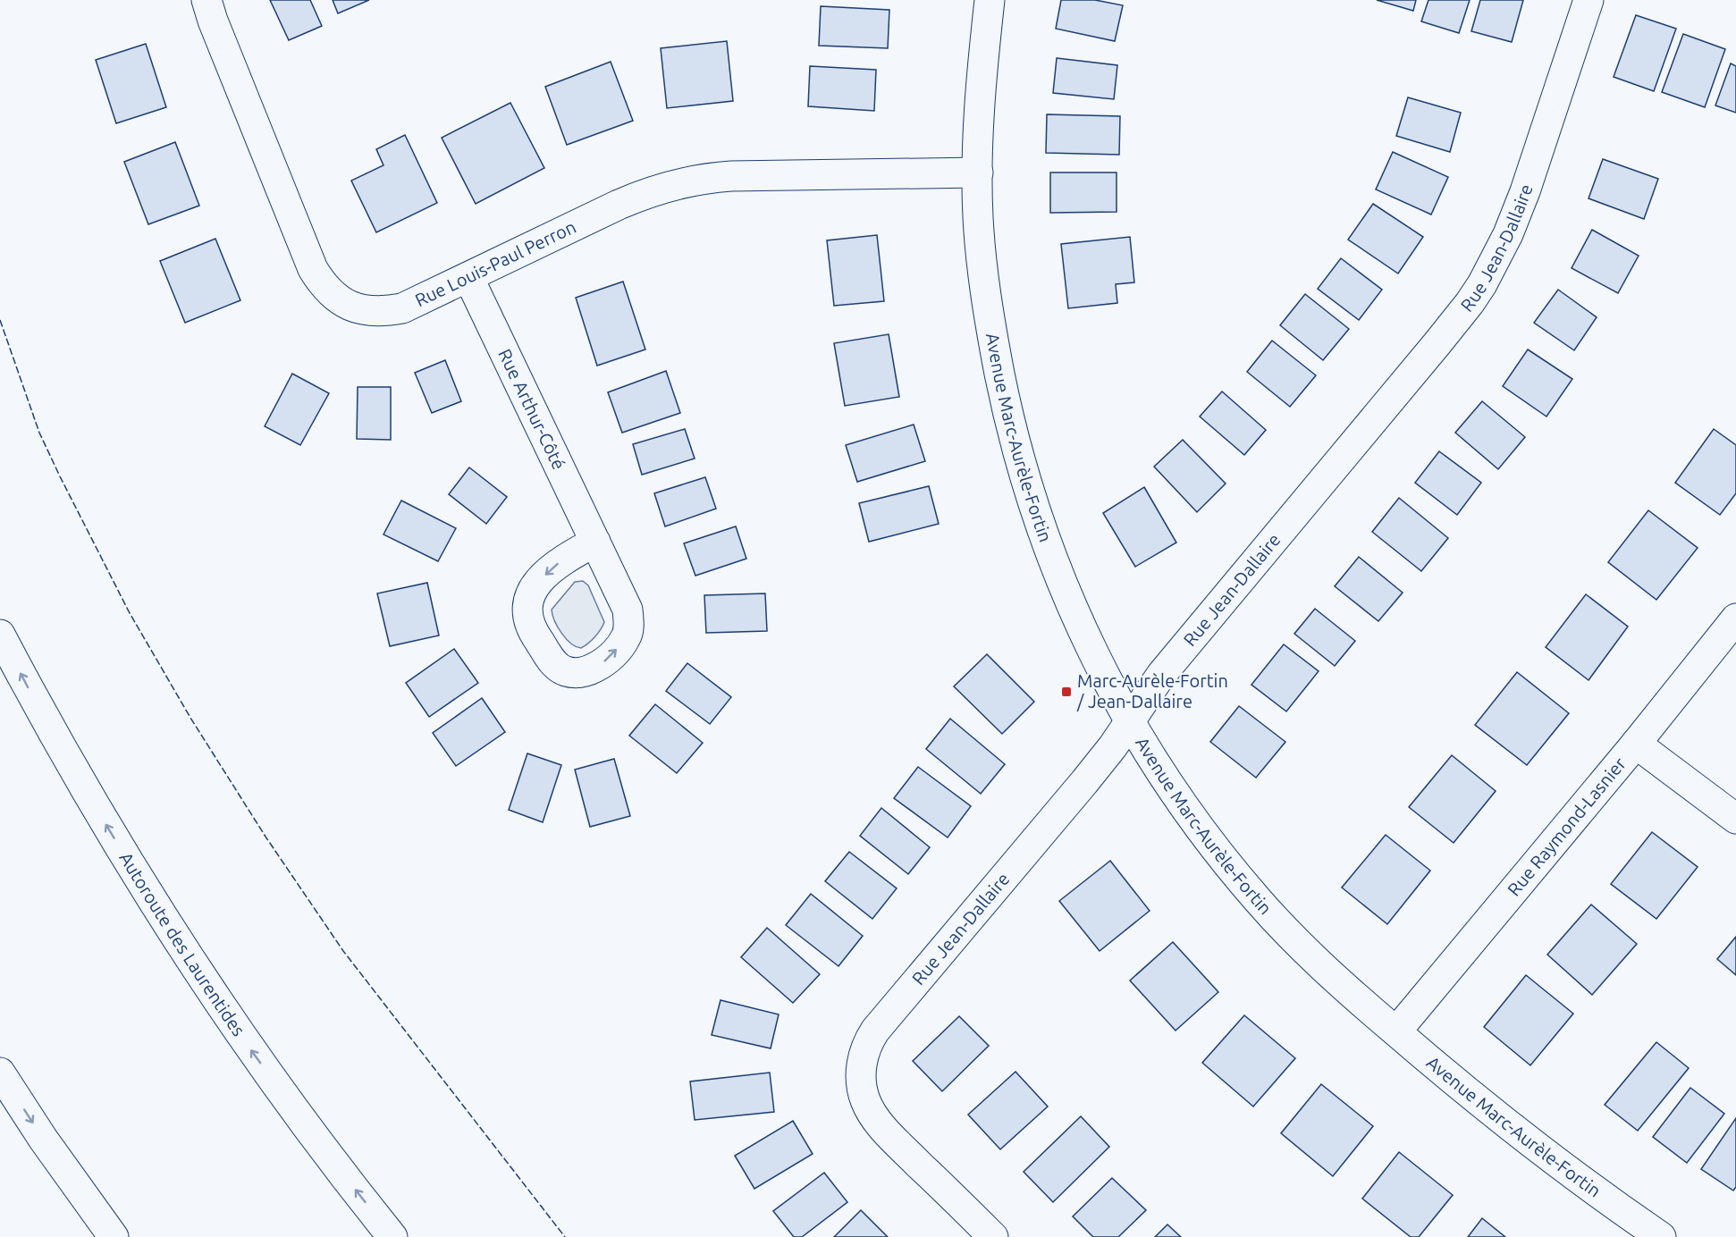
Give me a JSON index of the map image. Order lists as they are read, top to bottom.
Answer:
{
  "streets": {
    "main road": [
      "Rue Jean-Dallaire",
      "Rue Louis-Paul Perron",
      "Rue Arthur-Côté",
      "Avenue Marc-Aurèle-Fortin",
      "Rue Raymond-Lasnier",
      "Autoroute des Laurentides"
    ]
  },
  "crossings": [
    ["Rue Jean-Dallaire", "Avenue Marc-Aurèle-Fortin"],
    ["Rue Louis-Paul Perron", "Rue Arthur-Côté"],
    ["Rue Louis-Paul Perron", "Avenue Marc-Aurèle-Fortin"],
    ["Avenue Marc-Aurèle-Fortin", "Rue Raymond-Lasnier"]
  ],
  "one_way": ["Autoroute des Laurentides"],
  "places": {
    "transit": ["Marc-Aurèle-Fortin / Jean-Dallaire"]
  }
}
